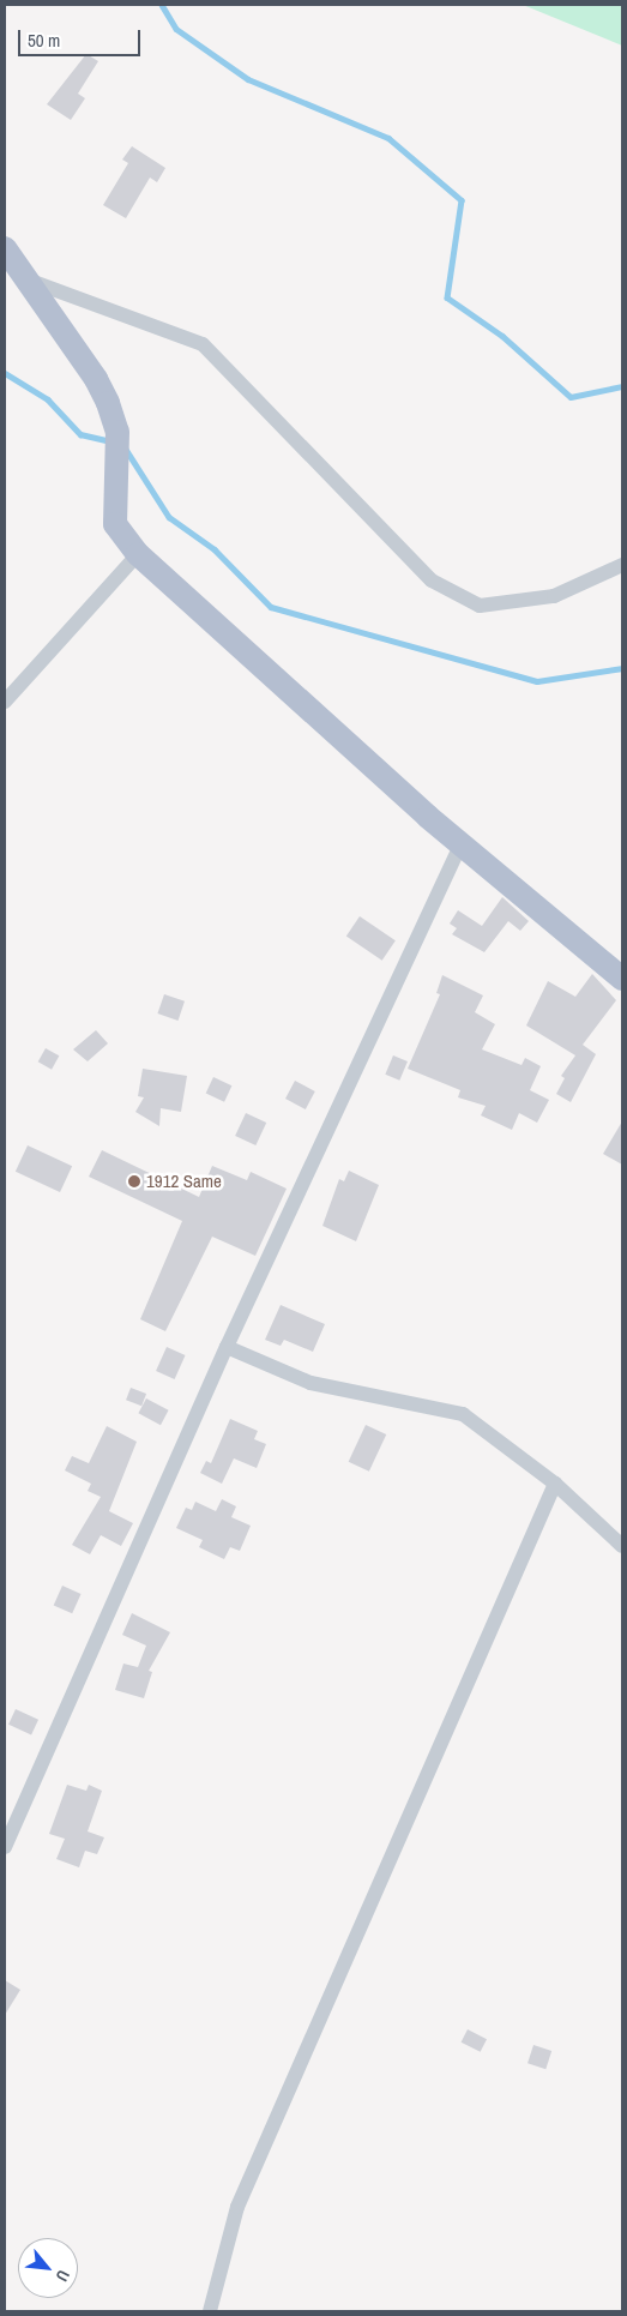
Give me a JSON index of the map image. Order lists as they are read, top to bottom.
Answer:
{
  "places": ["1912 Same"],
  "scale_bar": "50 m",
  "north": "bottom right"
}
